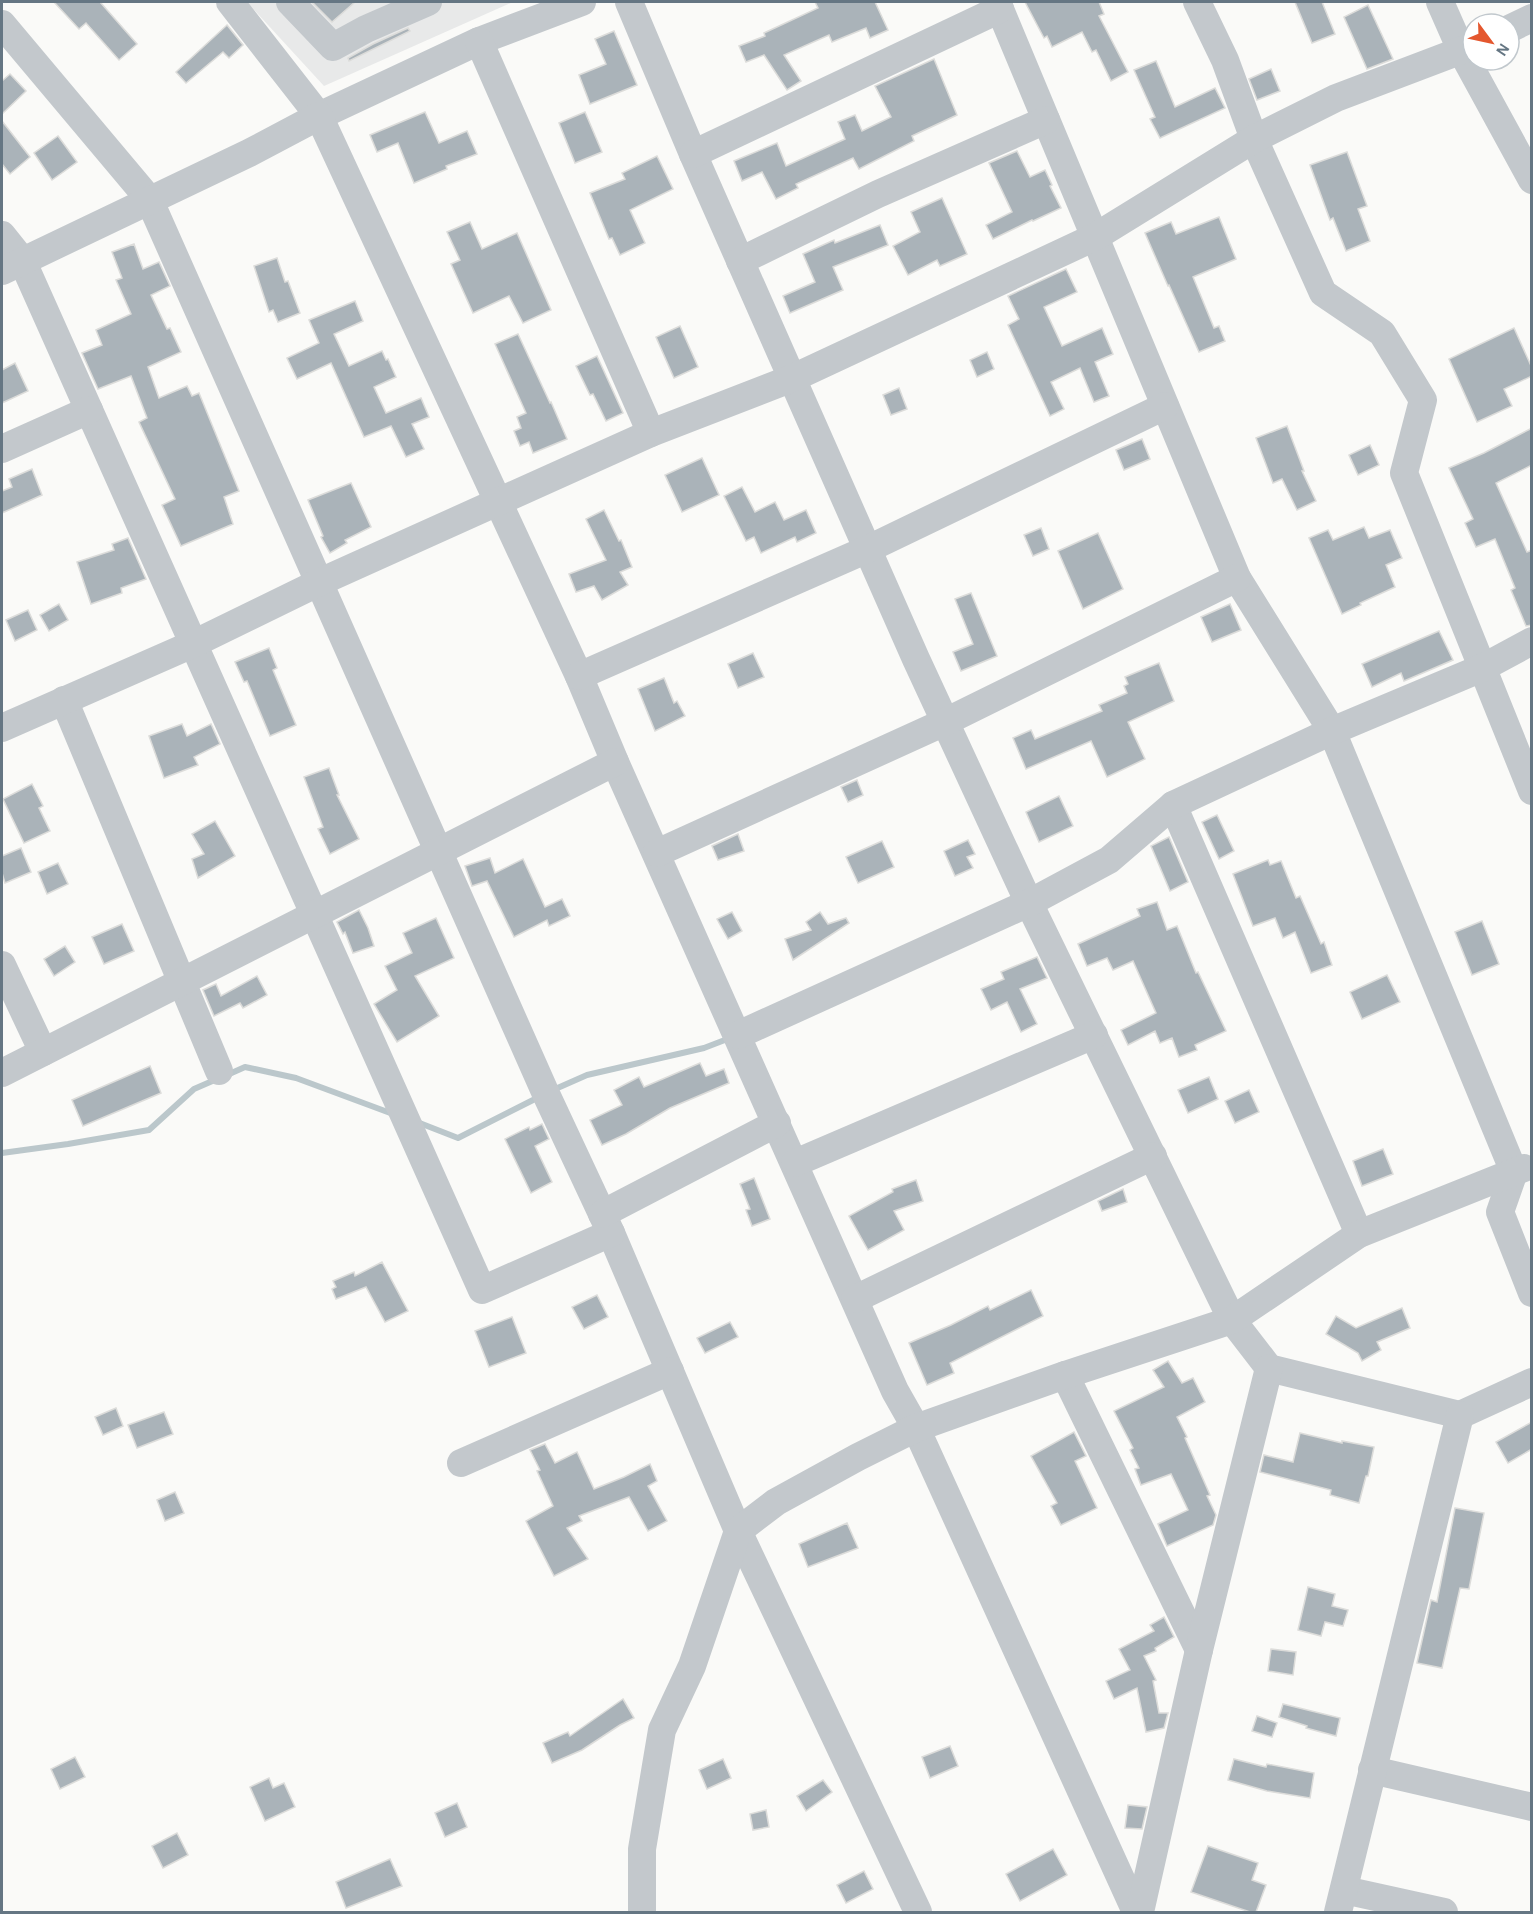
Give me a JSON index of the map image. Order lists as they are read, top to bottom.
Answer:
{
  "north": "bottom right"
}
